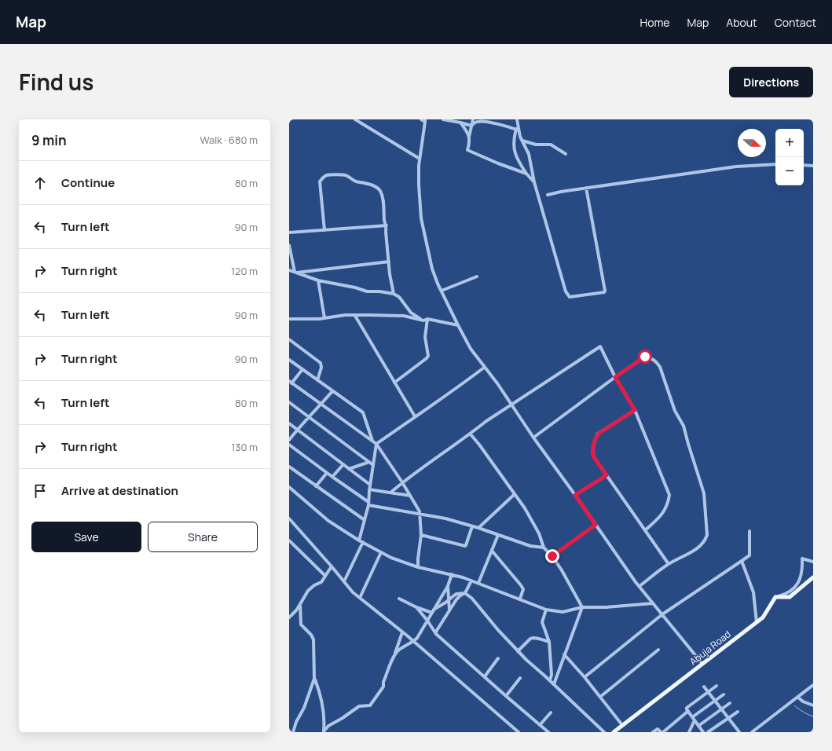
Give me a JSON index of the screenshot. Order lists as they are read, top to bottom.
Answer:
{
  "streets": {
    "main road": ["Abuja Road"]
  },
  "north": "right",
  "page": {
    "header": "Map",
    "nav": [
      "Home",
      "Map",
      "About",
      "Contact"
    ],
    "title": "Find us",
    "buttons": [
      "Directions",
      ["Save", "Share"]
    ],
    "heading": ["9 min", "Walk · 680 m"],
    "map_buttons": ["+", "−"],
    "list": [
      ["Continue", "80 m"],
      ["Turn left", "90 m"],
      ["Turn right", "120 m"],
      ["Turn left", "90 m"],
      ["Turn right", "90 m"],
      ["Turn left", "80 m"],
      ["Turn right", "130 m"],
      "Arrive at destination"
    ]
  }
}
